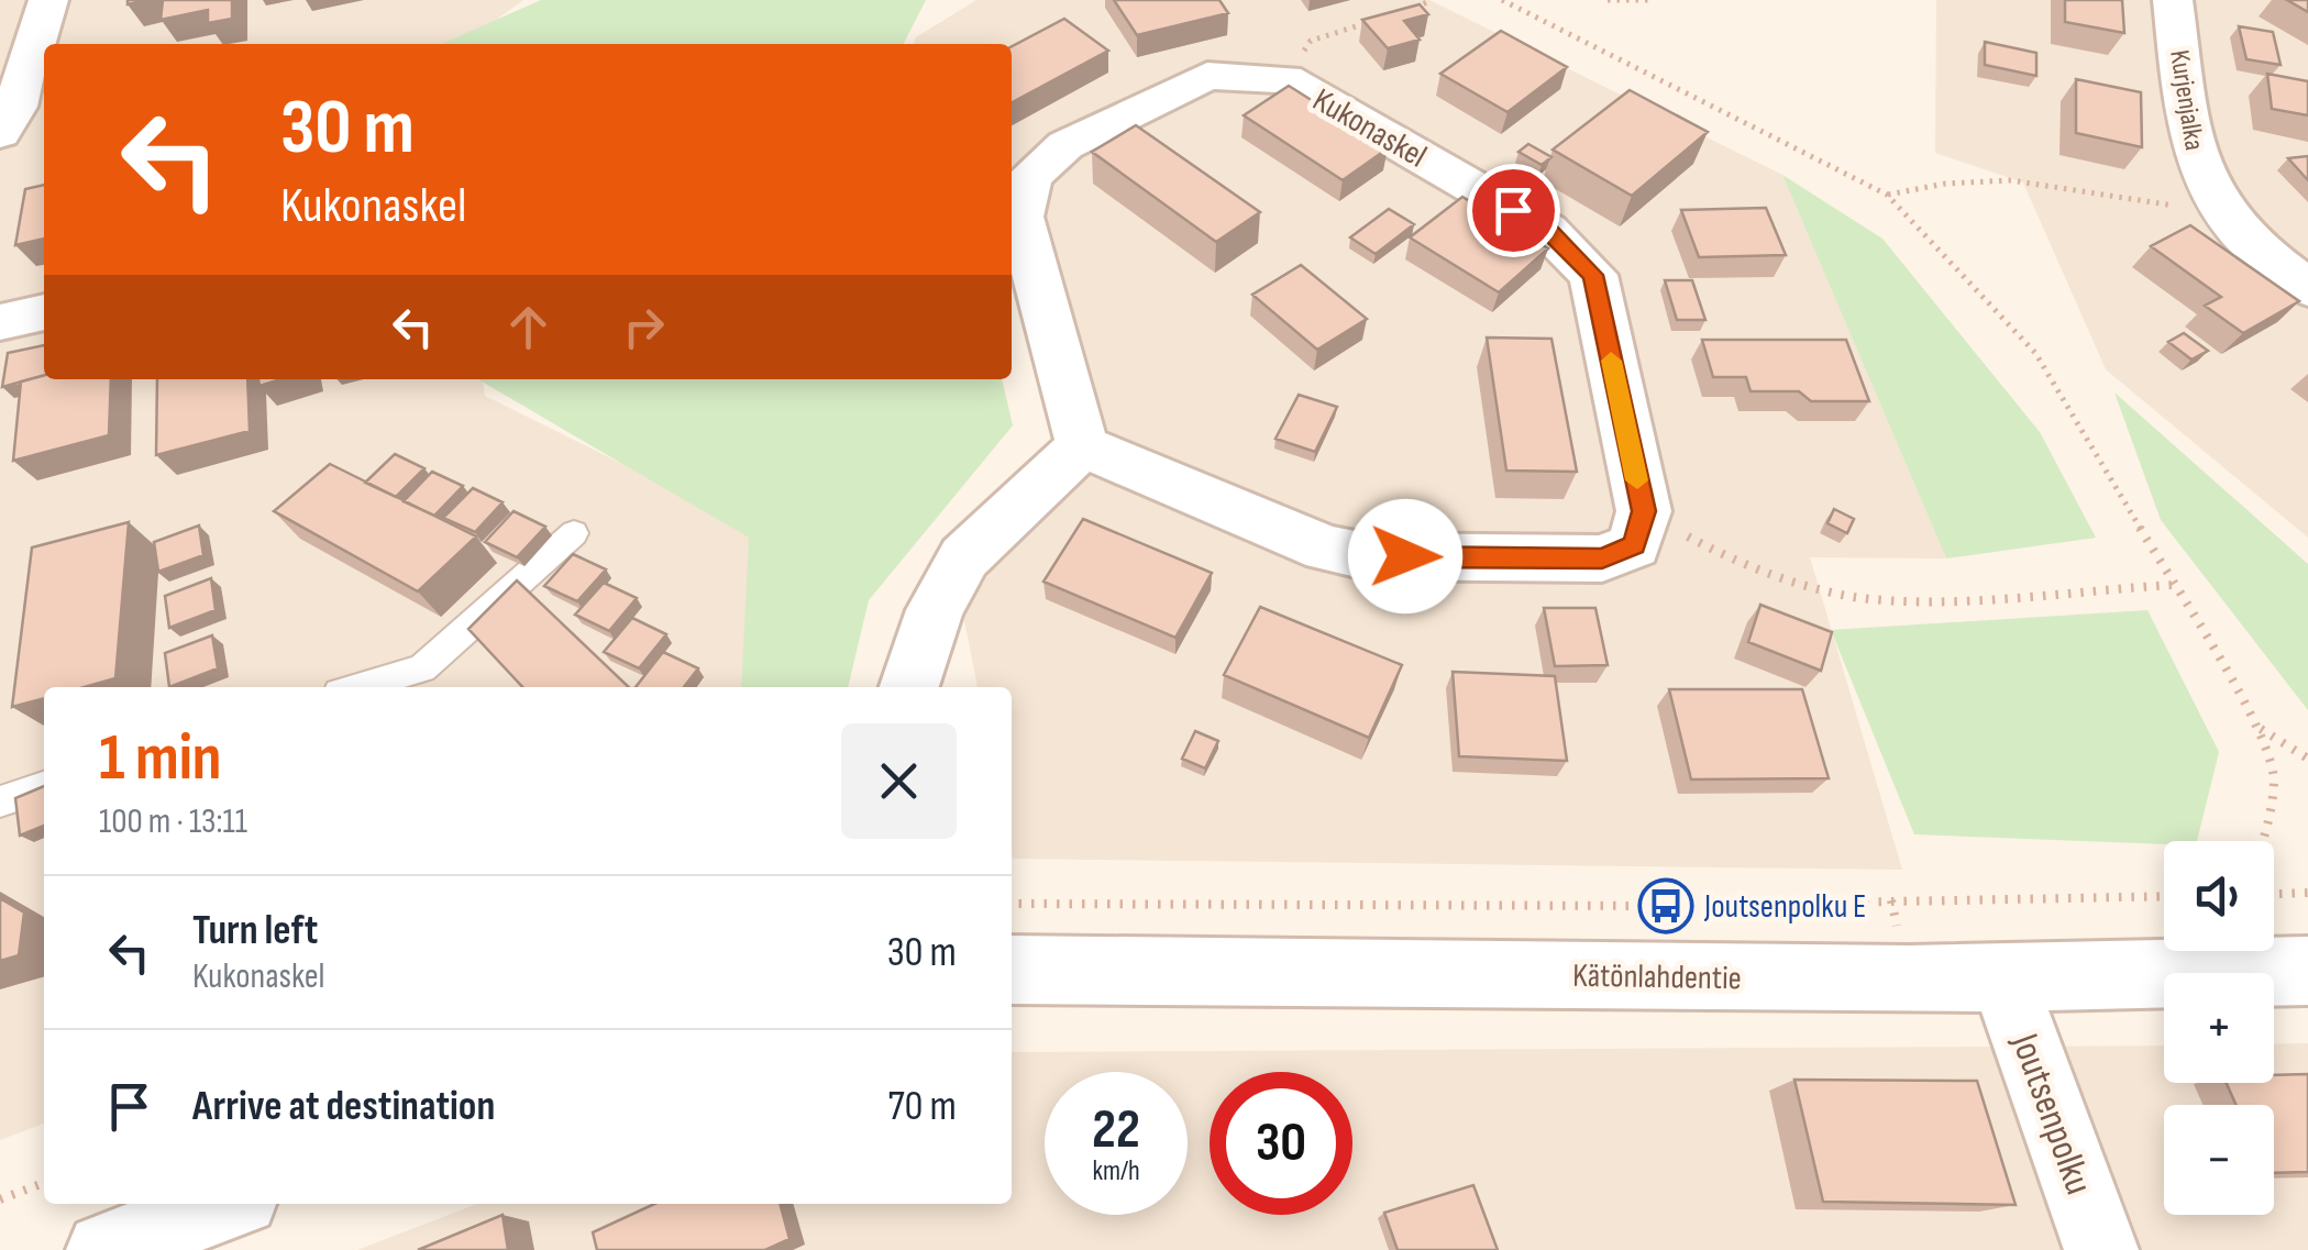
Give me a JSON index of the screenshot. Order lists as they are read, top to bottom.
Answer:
{
  "streets": {
    "street": [
      "Kurjenjalka",
      "Kukonaskel",
      "Kätönlahdentie",
      "Joutsenpolku"
    ]
  },
  "crossings": [
    ["Kätönlahdentie", "Joutsenpolku"]
  ],
  "places": {
    "bus stop": ["Joutsenpolku E"]
  },
  "page": {
    "turn": ["30 m", "Kukonaskel"],
    "heading": ["1 min", "100 m · 13:11"],
    "map_buttons": ["+", "−"],
    "list": [
      {
        "name": "Turn left",
        "note": "Kukonaskel",
        "value": "30 m"
      },
      {
        "name": "Arrive at destination",
        "value": "70 m"
      }
    ],
    "speed": "22 km/h",
    "limit": "30"
  }
}
